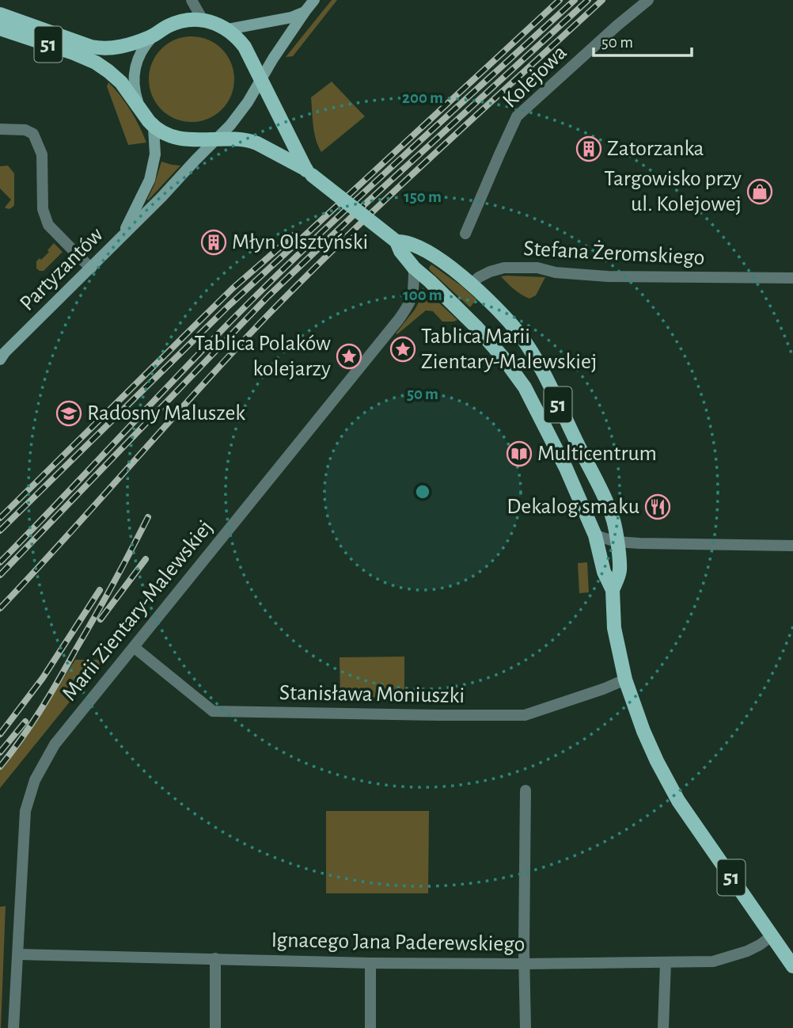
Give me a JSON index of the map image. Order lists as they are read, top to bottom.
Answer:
{
  "streets": {
    "main road": ["51"],
    "street": [
      "Kolejowa",
      "Stefana Żeromskiego",
      "Partyzantów",
      "Marii Zientary-Malewskiej",
      "Stanisława Moniuszki",
      "Ignacego Jana Paderewskiego"
    ]
  },
  "crossings": [
    ["51", "Stefana Żeromskiego"],
    ["51", "Partyzantów"],
    ["51", "Marii Zientary-Malewskiej"],
    ["51", "Stanisława Moniuszki"],
    ["51", "Ignacego Jana Paderewskiego"],
    ["Marii Zientary-Malewskiej", "Stanisława Moniuszki"],
    ["Marii Zientary-Malewskiej", "Ignacego Jana Paderewskiego"]
  ],
  "places": {
    "building": ["Zatorzanka", "Młyn Olsztyński"],
    "shop": ["Targowisko przy ul. Kolejowej"],
    "place": ["Tablica Marii Zientary-Malewskiej", "Tablica Polaków kolejarzy"],
    "school or university": ["Radosny Maluszek"],
    "library": ["Multicentrum"],
    "restaurant": ["Dekalog smaku"]
  },
  "scale_bar": "50 m",
  "rings": [
    "200 m",
    "150 m",
    "100 m",
    "50 m"
  ]
}
